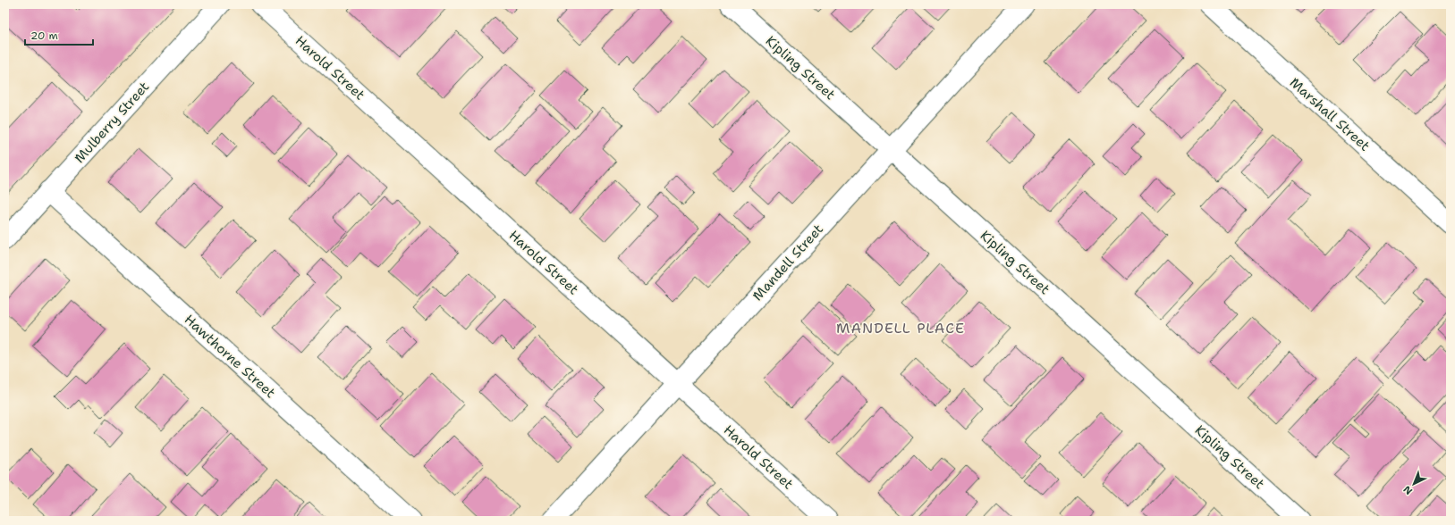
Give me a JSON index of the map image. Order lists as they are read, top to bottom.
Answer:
{
  "streets": {
    "street": [
      "Harold Street",
      "Kipling Street",
      "Marshall Street",
      "Mulberry Street",
      "Mandell Street",
      "Hawthorne Street"
    ]
  },
  "crossings": [
    ["Harold Street", "Mandell Street"],
    ["Kipling Street", "Mandell Street"],
    ["Mulberry Street", "Hawthorne Street"]
  ],
  "districts": ["MANDELL PLACE"],
  "scale_bar": "20 m",
  "north": "bottom left"
}
